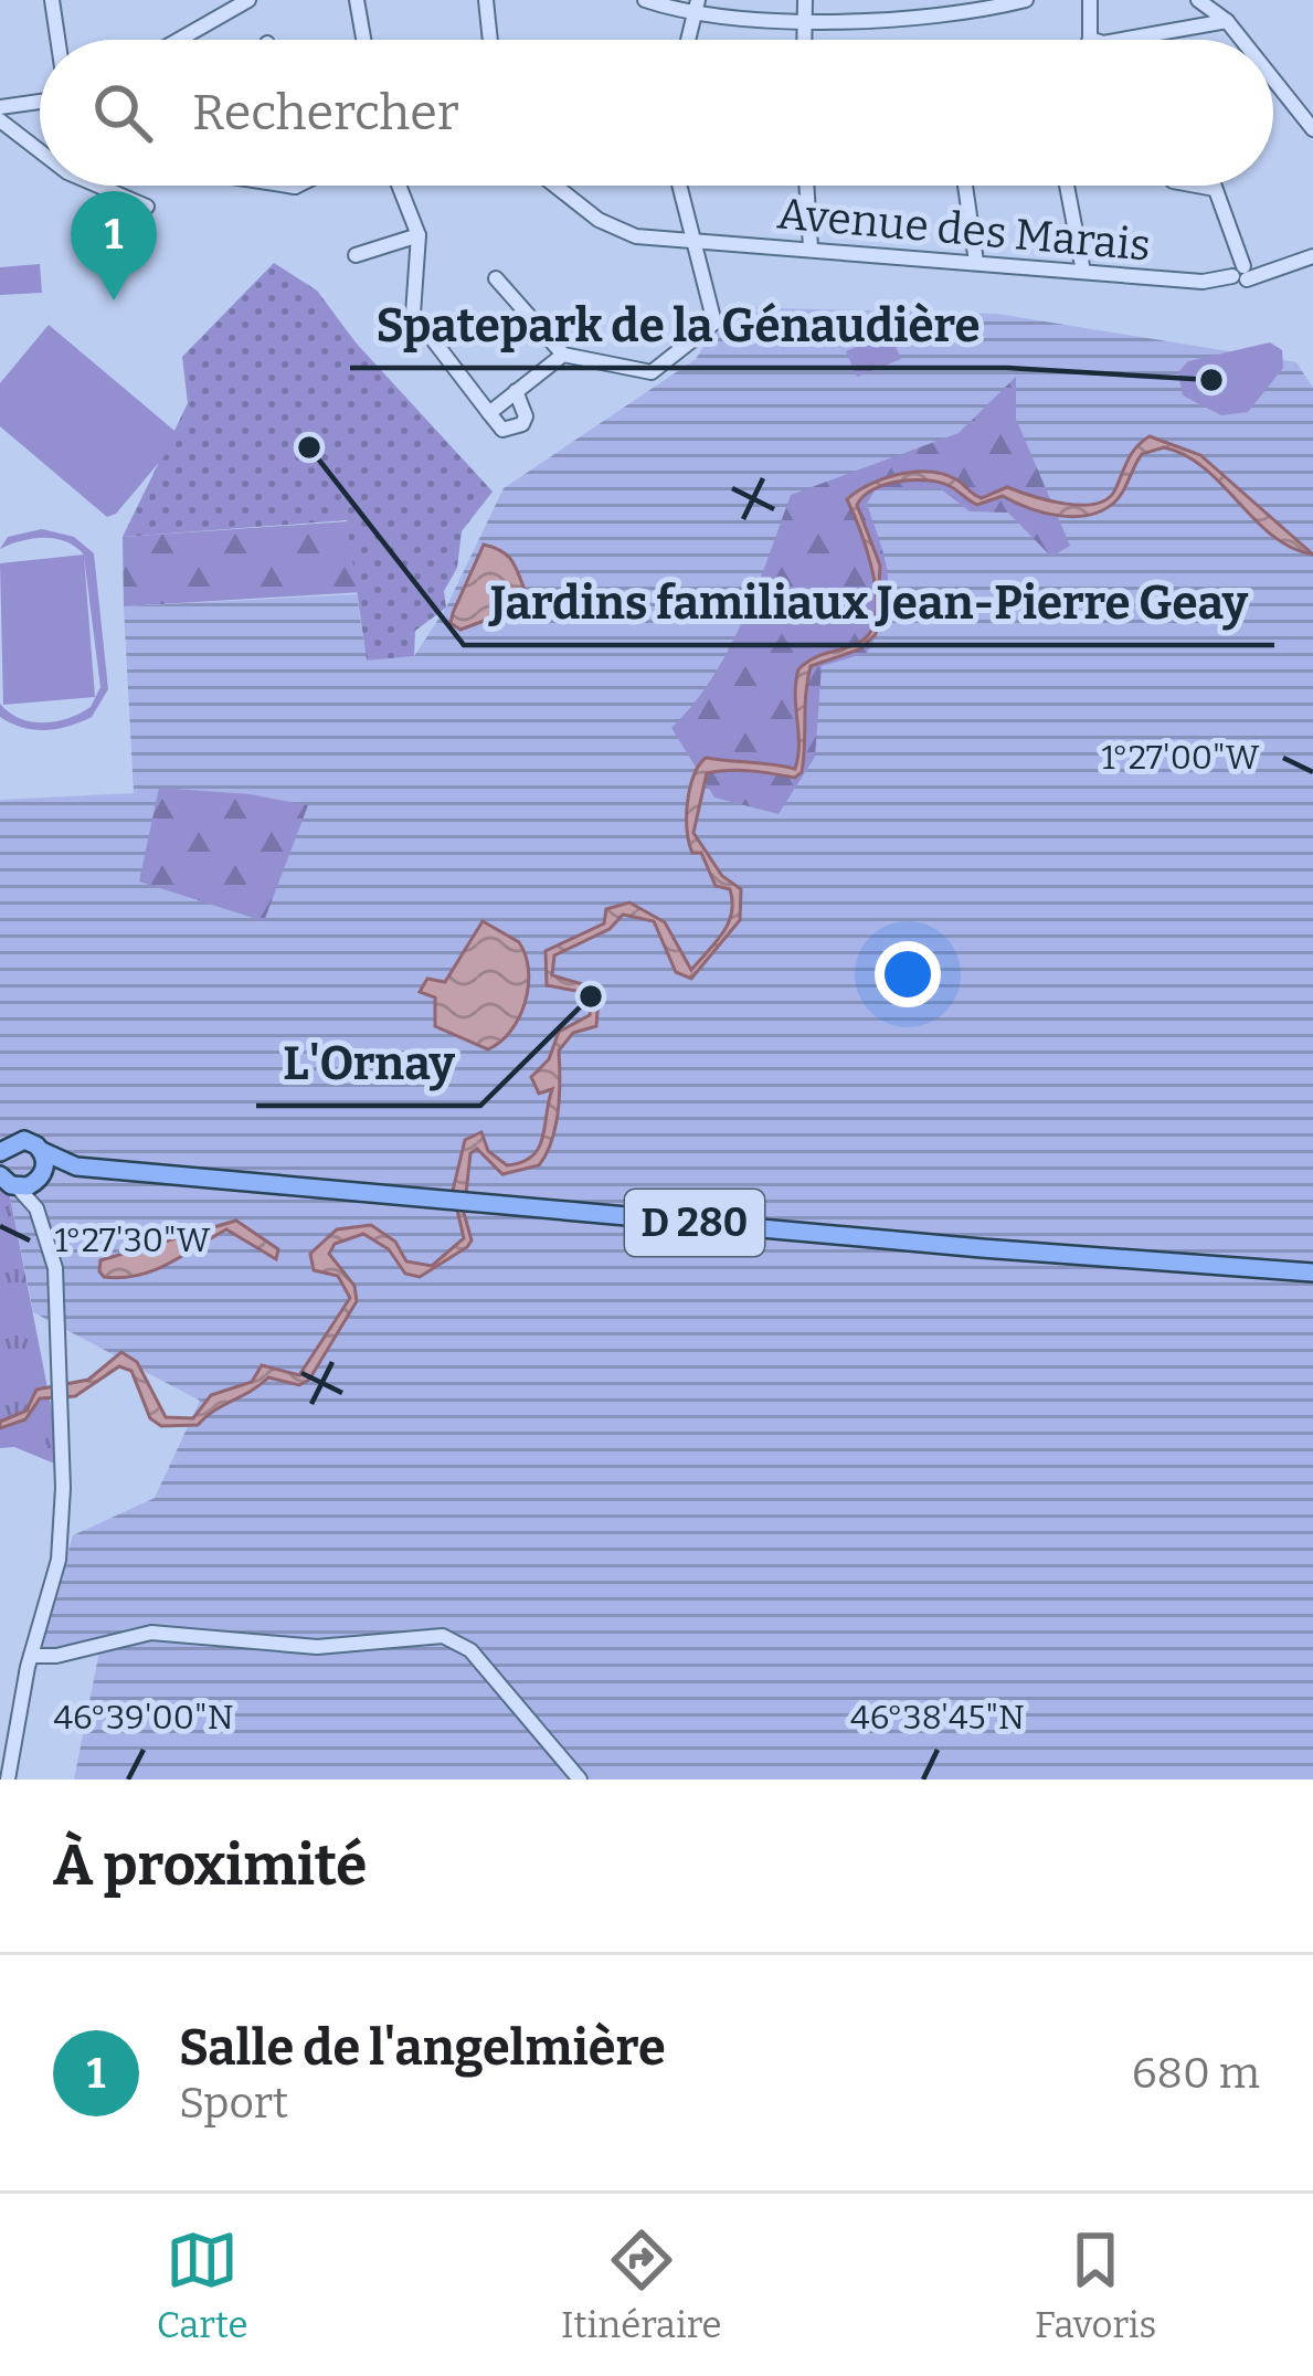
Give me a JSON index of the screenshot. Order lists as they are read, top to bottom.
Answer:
{
  "streets": {
    "main road": ["D 280"],
    "street": ["Avenue des Marais"]
  },
  "places": ["Spatepark de la Génaudière", "Jardins familiaux Jean-Pierre Geay", "L'Ornay"],
  "page": {
    "search": "Rechercher",
    "pins": "1",
    "heading": "À proximité",
    "list": [
      {
        "mark": "1",
        "name": "Salle de l'angelmière",
        "note": "Sport",
        "value": "680 m"
      }
    ],
    "nav": ["Carte", "Itinéraire", "Favoris"]
  },
  "coordinates": [
    "1°27'00\"W",
    "1°27'30\"W",
    "46°39'00\"N",
    "46°38'45\"N"
  ]
}
